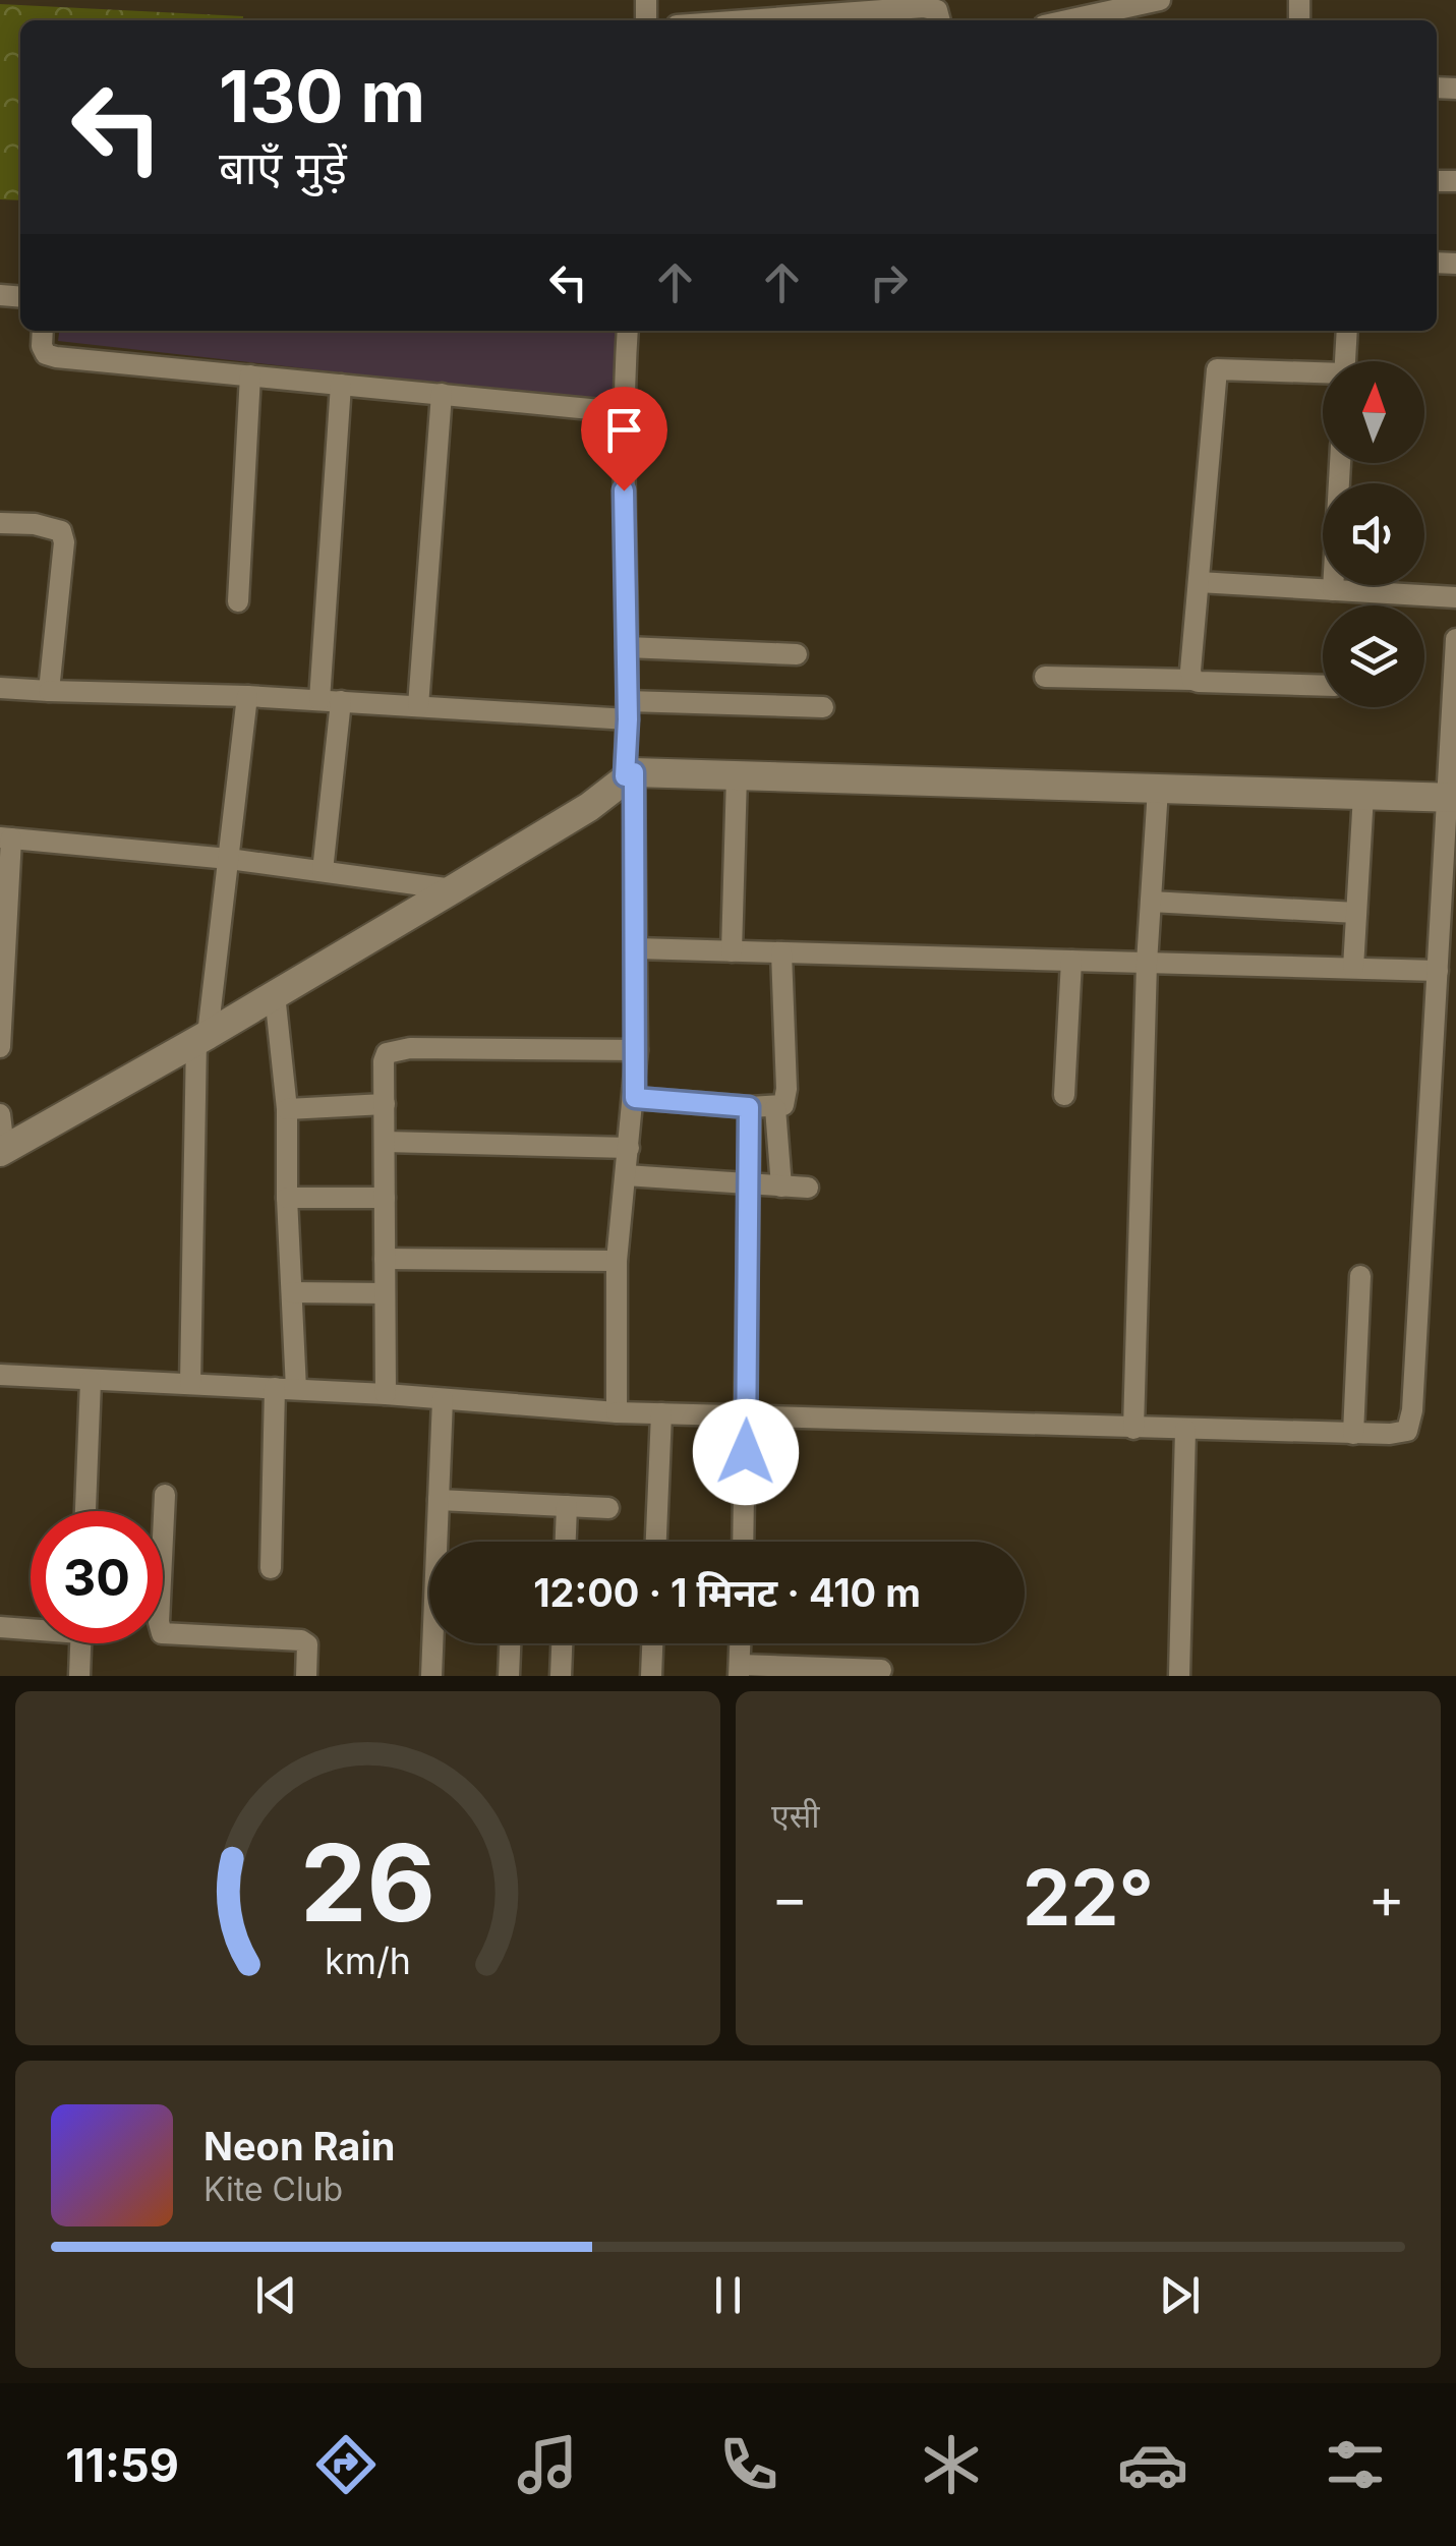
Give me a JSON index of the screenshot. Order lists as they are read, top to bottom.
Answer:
{
  "north": "top",
  "page": {
    "turn": ["130 m", "बाएँ मुड़ें"],
    "limit": "30",
    "trip": "12:00 · 1 मिनट · 410 m",
    "tile": "एसी",
    "heat": ["−", "22°", "+"],
    "song": ["Neon Rain", "Kite Club"],
    "tabs": "11:59",
    "gauge": ["26", "km/h"]
  }
}
